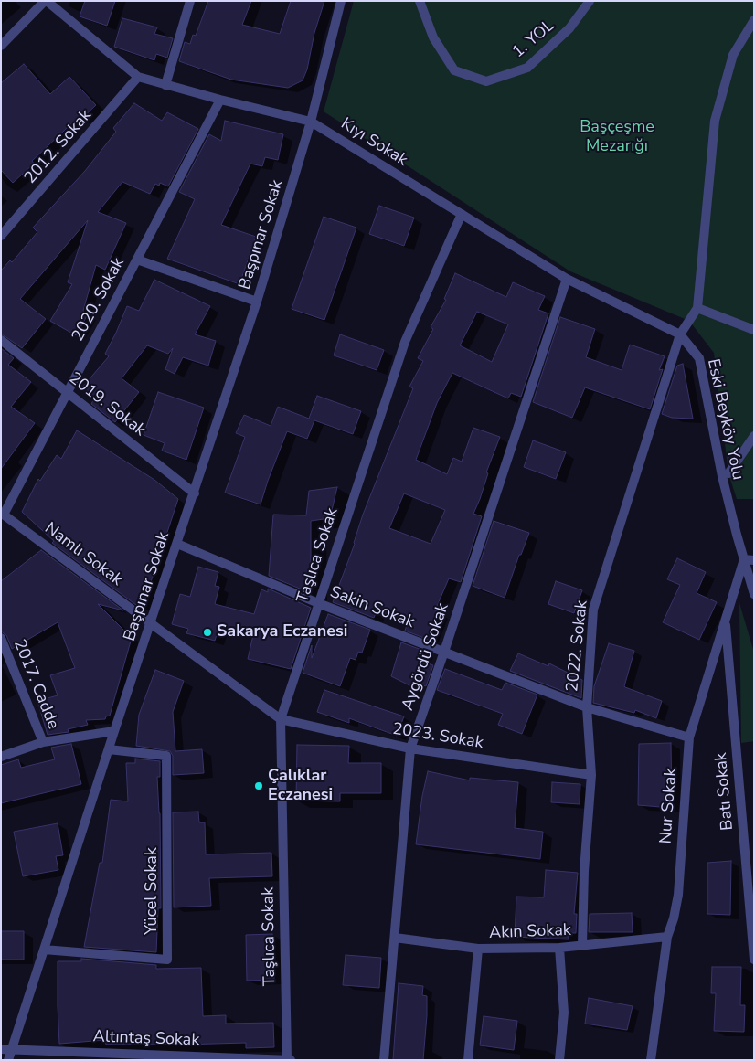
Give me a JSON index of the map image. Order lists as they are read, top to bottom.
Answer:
{
  "streets": {
    "street": [
      "1. YOL",
      "Kıyı Sokak",
      "2012. Sokak",
      "Başpınar Sokak",
      "2020. Sokak",
      "2019. Sokak",
      "Eski Beyköy Yolu",
      "Namlı Sokak",
      "Taşlıca Sokak",
      "Sakin Sokak",
      "2022. Sokak",
      "Aygördü Sokak",
      "2017. Cadde",
      "2023. Sokak",
      "Batı Sokak",
      "Nur Sokak",
      "Yücel Sokak",
      "Akın Sokak",
      "Altıntaş Sokak"
    ]
  },
  "crossings": [
    ["Kıyı Sokak", "2012. Sokak"],
    ["Kıyı Sokak", "Başpınar Sokak"],
    ["Kıyı Sokak", "2020. Sokak"],
    ["Kıyı Sokak", "Eski Beyköy Yolu"],
    ["Kıyı Sokak", "Taşlıca Sokak"],
    ["Kıyı Sokak", "2022. Sokak"],
    ["Kıyı Sokak", "Aygördü Sokak"],
    ["Başpınar Sokak", "2019. Sokak"],
    ["Başpınar Sokak", "Namlı Sokak"],
    ["Başpınar Sokak", "Sakin Sokak"],
    ["Başpınar Sokak", "Yücel Sokak"],
    ["Başpınar Sokak", "Altıntaş Sokak"],
    ["2020. Sokak", "2019. Sokak"],
    ["2020. Sokak", "Namlı Sokak"],
    ["Eski Beyköy Yolu", "2022. Sokak"],
    ["Eski Beyköy Yolu", "Nur Sokak"],
    ["Namlı Sokak", "Taşlıca Sokak"],
    ["Namlı Sokak", "2023. Sokak"],
    ["Taşlıca Sokak", "Sakin Sokak"],
    ["Taşlıca Sokak", "2023. Sokak"],
    ["Taşlıca Sokak", "Altıntaş Sokak"],
    ["Sakin Sokak", "2022. Sokak"],
    ["Sakin Sokak", "Aygördü Sokak"],
    ["Sakin Sokak", "Nur Sokak"],
    ["2022. Sokak", "2023. Sokak"],
    ["2022. Sokak", "Akın Sokak"],
    ["Aygördü Sokak", "2023. Sokak"],
    ["Aygördü Sokak", "Akın Sokak"],
    ["Batı Sokak", "Nur Sokak"],
    ["Nur Sokak", "Akın Sokak"]
  ],
  "parks": ["Başçeşme Mezarığı"],
  "places": ["Sakarya Eczanesi", "Çalıklar Eczanesi"]
}
